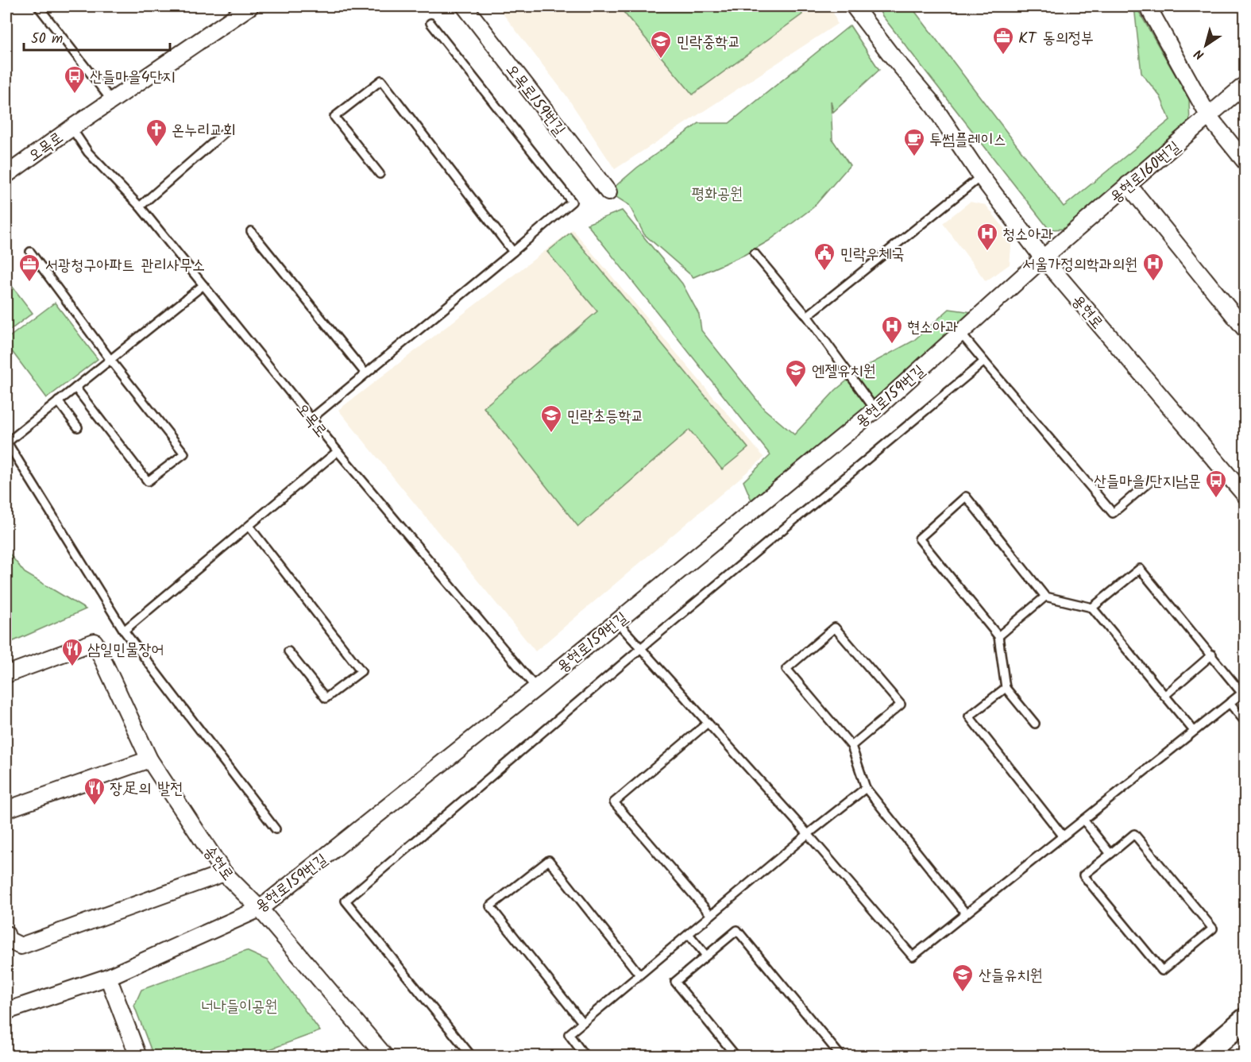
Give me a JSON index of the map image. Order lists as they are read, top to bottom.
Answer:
{
  "streets": {
    "street": [
      "오목로159번길",
      "오목로",
      "용현로160번길",
      "용현로",
      "용현로159번길",
      "송현로"
    ]
  },
  "crossings": [
    ["오목로", "용현로159번길"],
    ["용현로160번길", "용현로"],
    ["용현로160번길", "용현로159번길"],
    ["용현로", "용현로159번길"],
    ["용현로159번길", "송현로"]
  ],
  "parks": ["평화공원", "너나들이공원"],
  "places": {
    "office": ["KT 동의정부", "서광청구아파트 관리사무소"],
    "school or university": [
      "민락중학교",
      "엔젤유치원",
      "민락초등학교",
      "산들유치원"
    ],
    "bus stop": ["산들마을4단지", "산들마을1단지남문"],
    "church": ["온누리교회"],
    "cafe": ["투썸플레이스"],
    "hospital": ["청소아과", "서울가정의학과의원", "현소아과"],
    "public building": ["민락우체국"],
    "restaurant": ["삼일민물장어", "장足의 발전"]
  },
  "scale_bar": "50 m",
  "north": "bottom left"
}
